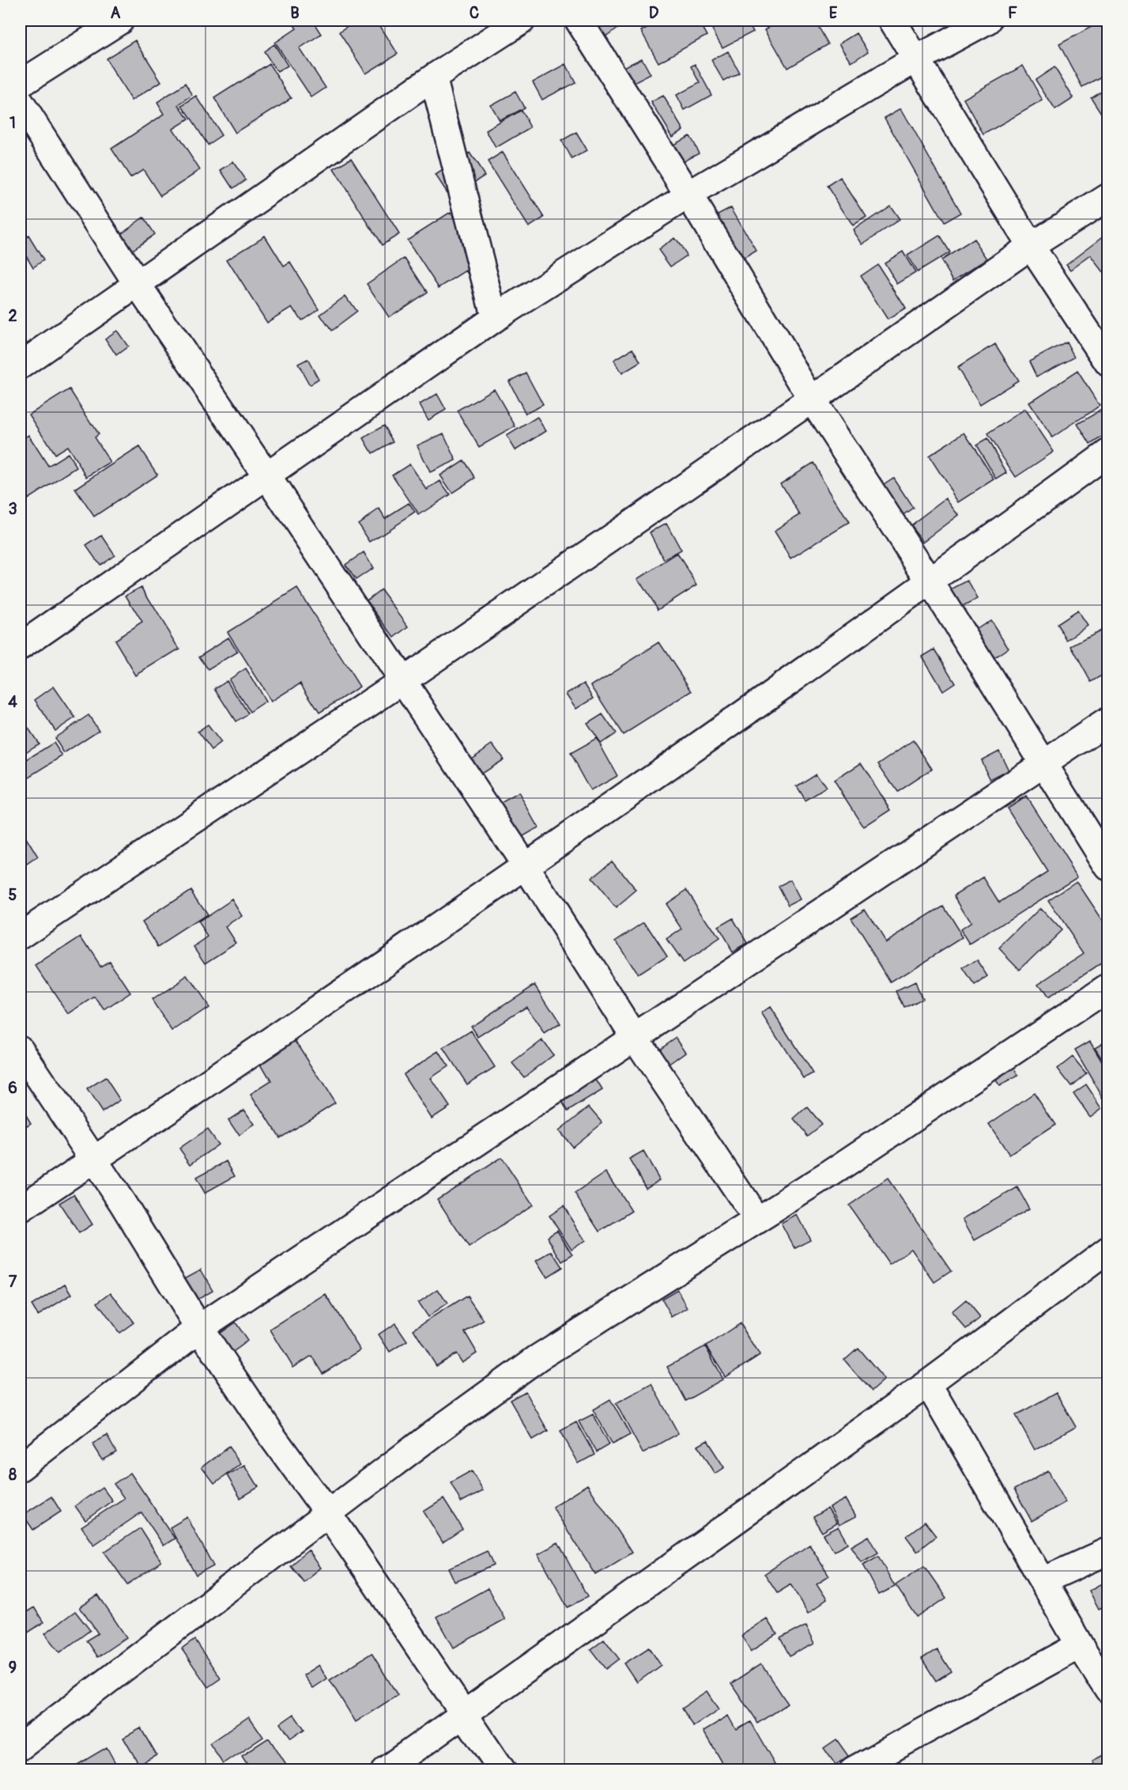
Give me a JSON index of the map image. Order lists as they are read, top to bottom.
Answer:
{
  "grid": {
    "columns": [
      "A",
      "B",
      "C",
      "D",
      "E",
      "F"
    ],
    "rows": [
      "1",
      "2",
      "3",
      "4",
      "5",
      "6",
      "7",
      "8",
      "9"
    ]
  }
}
